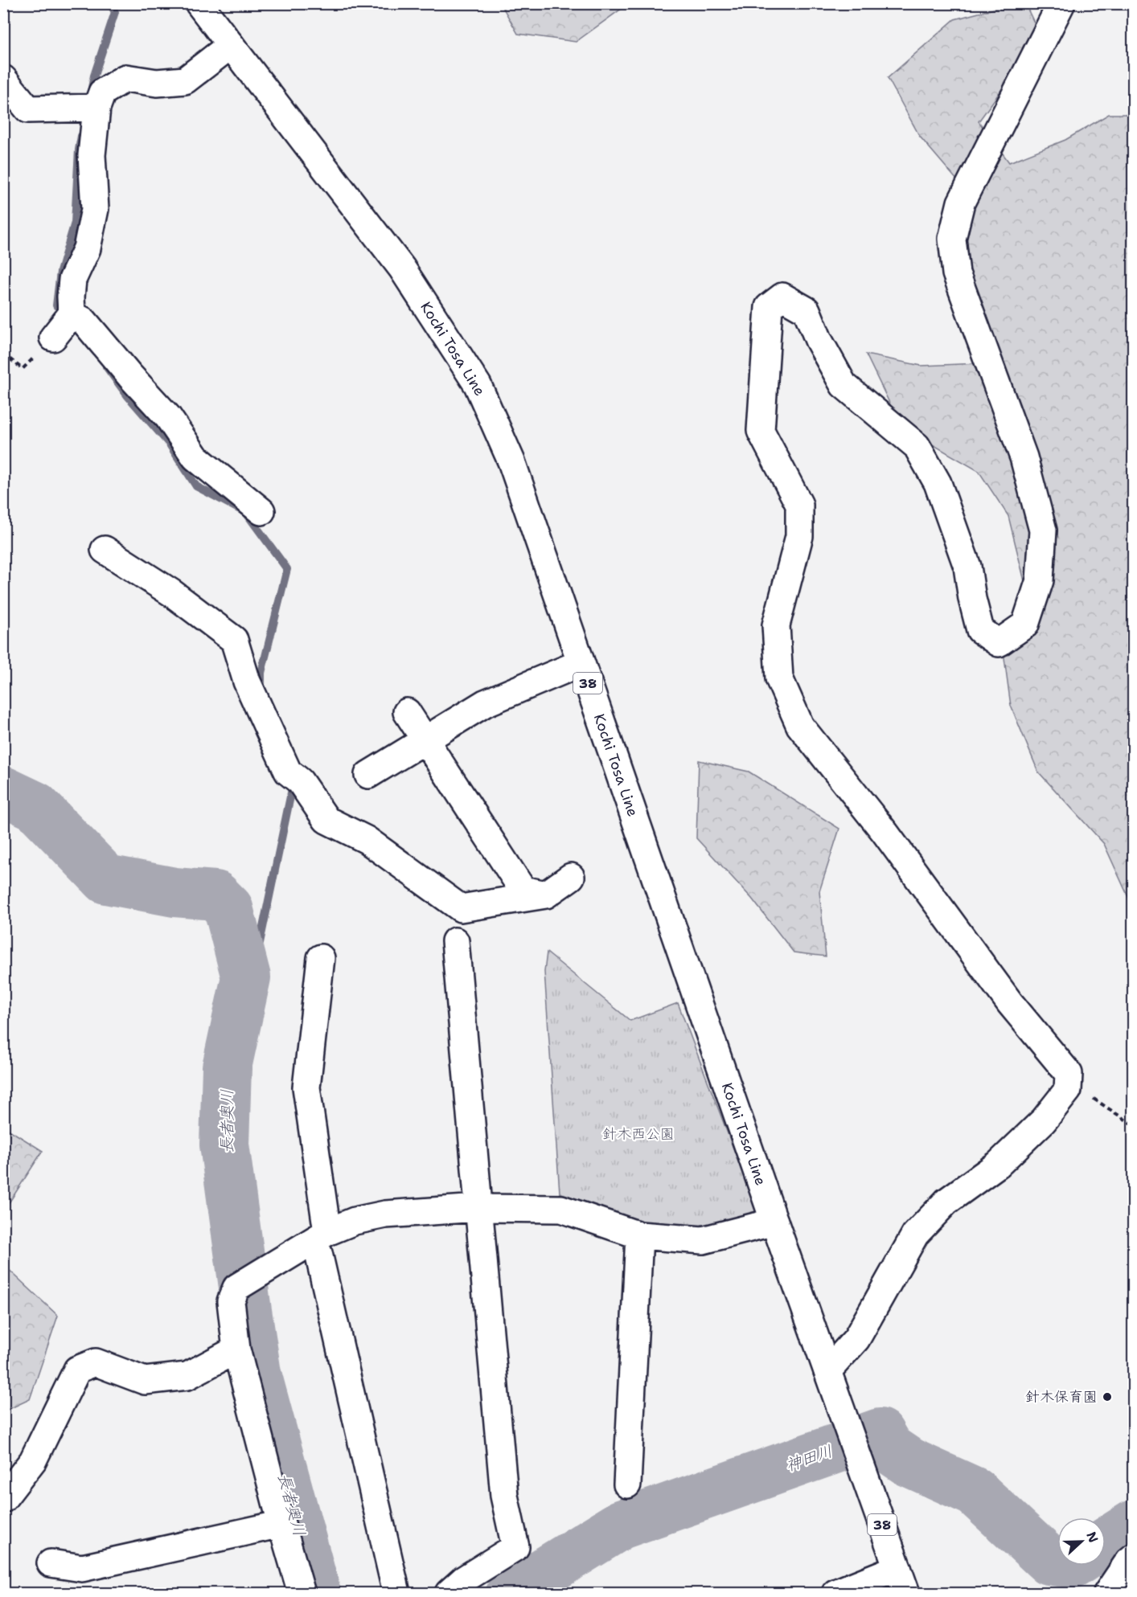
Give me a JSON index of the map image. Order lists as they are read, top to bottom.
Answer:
{
  "streets": {
    "street": ["Kochi Tosa Line", "38"]
  },
  "water": ["長者奥川", "神田川"],
  "parks": ["針木西公園"],
  "places": ["針木保育園"],
  "north": "right"
}
